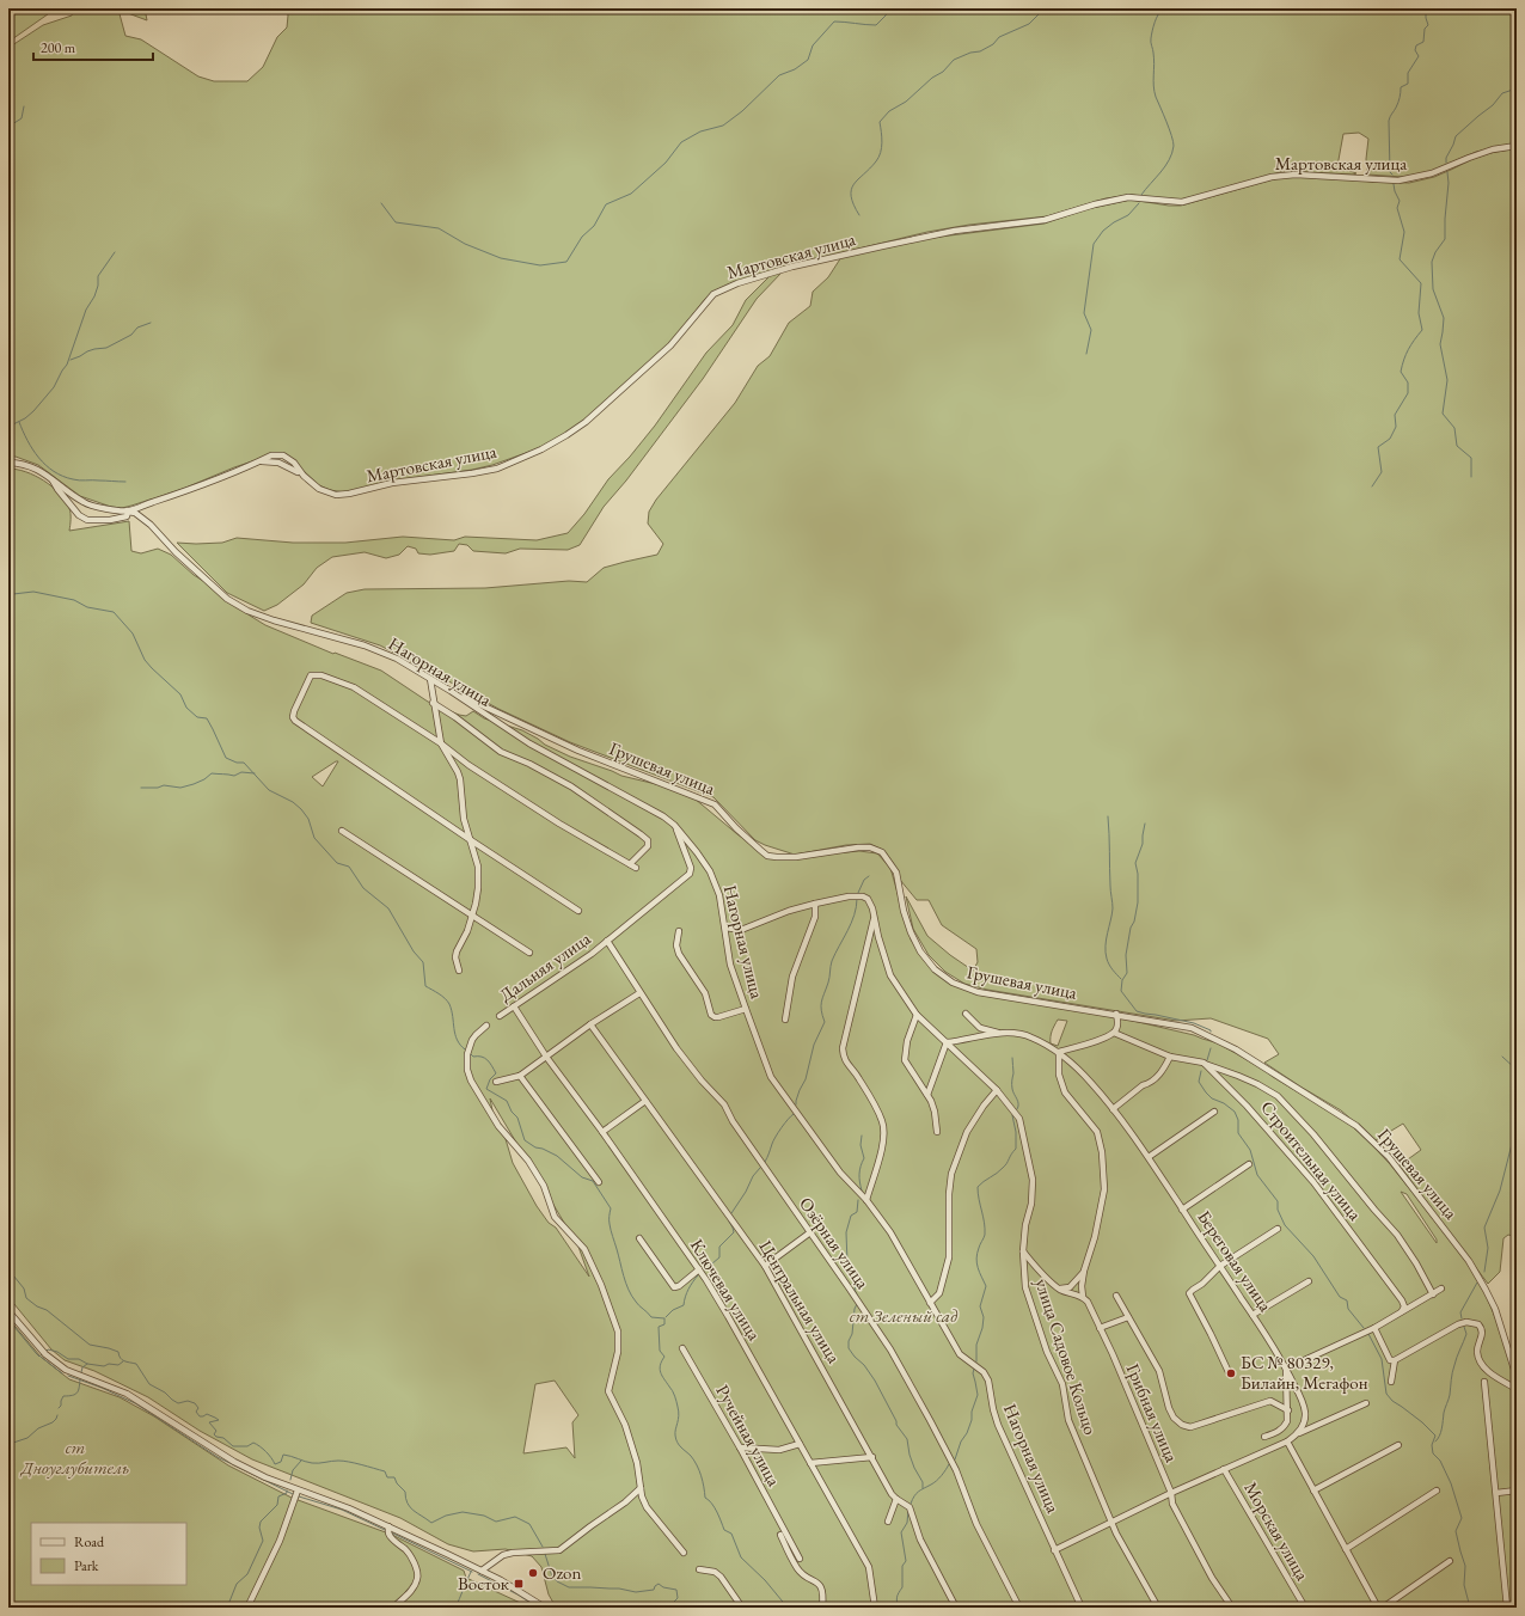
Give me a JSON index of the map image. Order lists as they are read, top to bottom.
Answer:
{
  "streets": {
    "street": [
      "Мартовская улица",
      "Нагорная улица",
      "Грушевая улица",
      "Дальняя улица",
      "Строительная улица",
      "Озёрная улица",
      "Береговая улица",
      "Ключевая улица",
      "Центральная улица",
      "улица Садовое Кольцо",
      "Грибная улица",
      "Ручейная улица",
      "Морская улица"
    ]
  },
  "crossings": [
    ["Мартовская улица", "Нагорная улица"],
    ["Нагорная улица", "Грушевая улица"],
    ["Нагорная улица", "Дальняя улица"],
    ["Нагорная улица", "улица Садовое Кольцо"],
    ["Дальняя улица", "Озёрная улица"],
    ["Дальняя улица", "Ключевая улица"],
    ["Береговая улица", "улица Садовое Кольцо"]
  ],
  "parks": ["ст Зеленый сад", "ст Дноуглубитель"],
  "places": {
    "other": ["БС № 80329, Билайн, Мегафон", "Ozon"],
    "transit": ["Восток"]
  },
  "legend": ["Road", "Park"],
  "scale_bar": "200 m"
}
